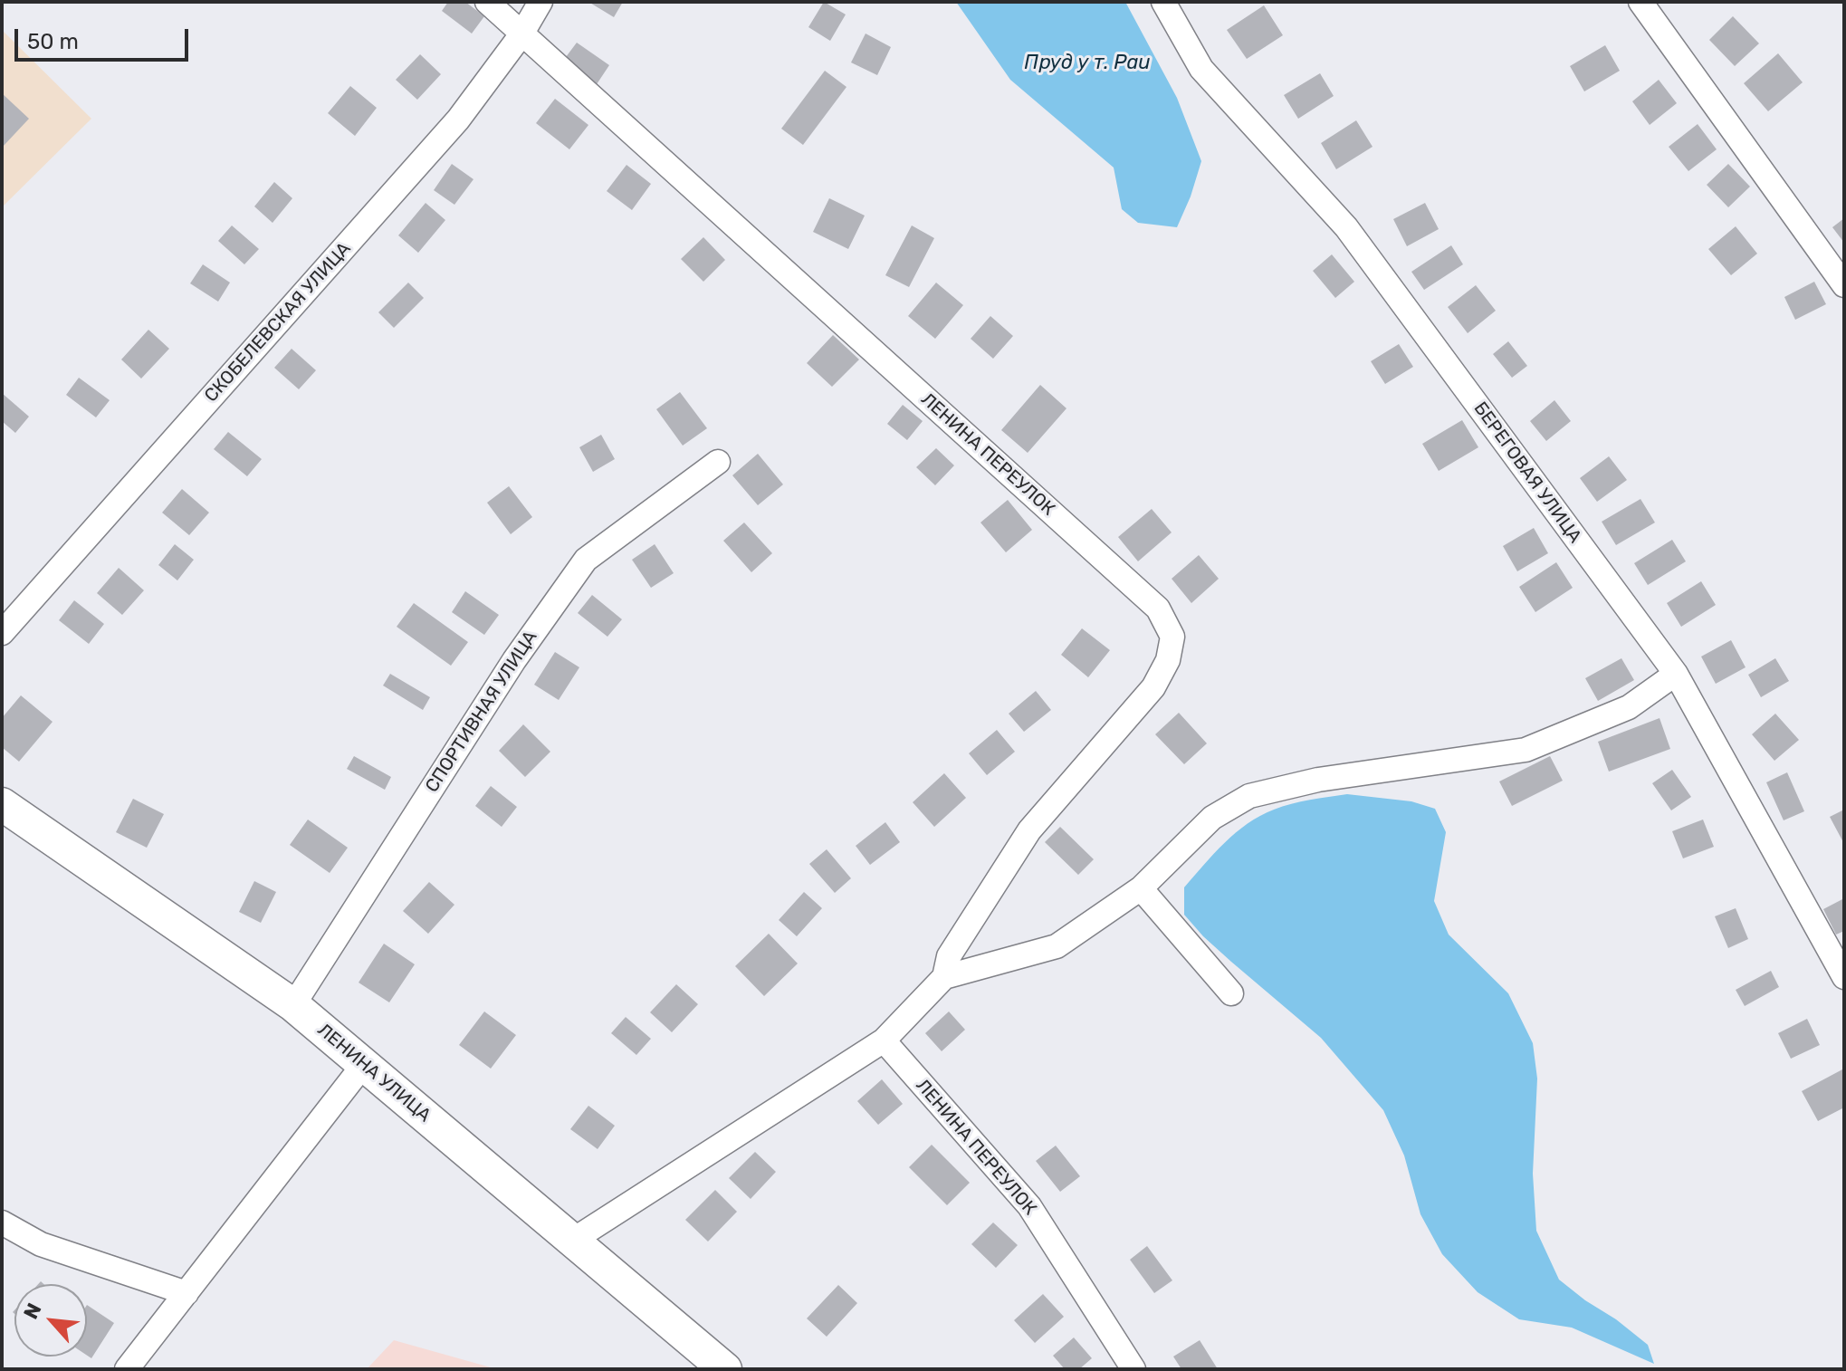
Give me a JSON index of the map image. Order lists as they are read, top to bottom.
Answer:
{
  "streets": {
    "street": [
      "СКОБЕЛЕВСКАЯ УЛИЦА",
      "ЛЕНИНА ПЕРЕУЛОК",
      "БЕРЕГОВАЯ УЛИЦА",
      "СПОРТИВНАЯ УЛИЦА",
      "ЛЕНИНА УЛИЦА"
    ]
  },
  "crossings": [
    ["СКОБЕЛЕВСКАЯ УЛИЦА", "ЛЕНИНА ПЕРЕУЛОК"],
    ["СПОРТИВНАЯ УЛИЦА", "ЛЕНИНА УЛИЦА"]
  ],
  "water": ["Пруд у т. Раи"],
  "scale_bar": "50 m",
  "north": "top left"
}
